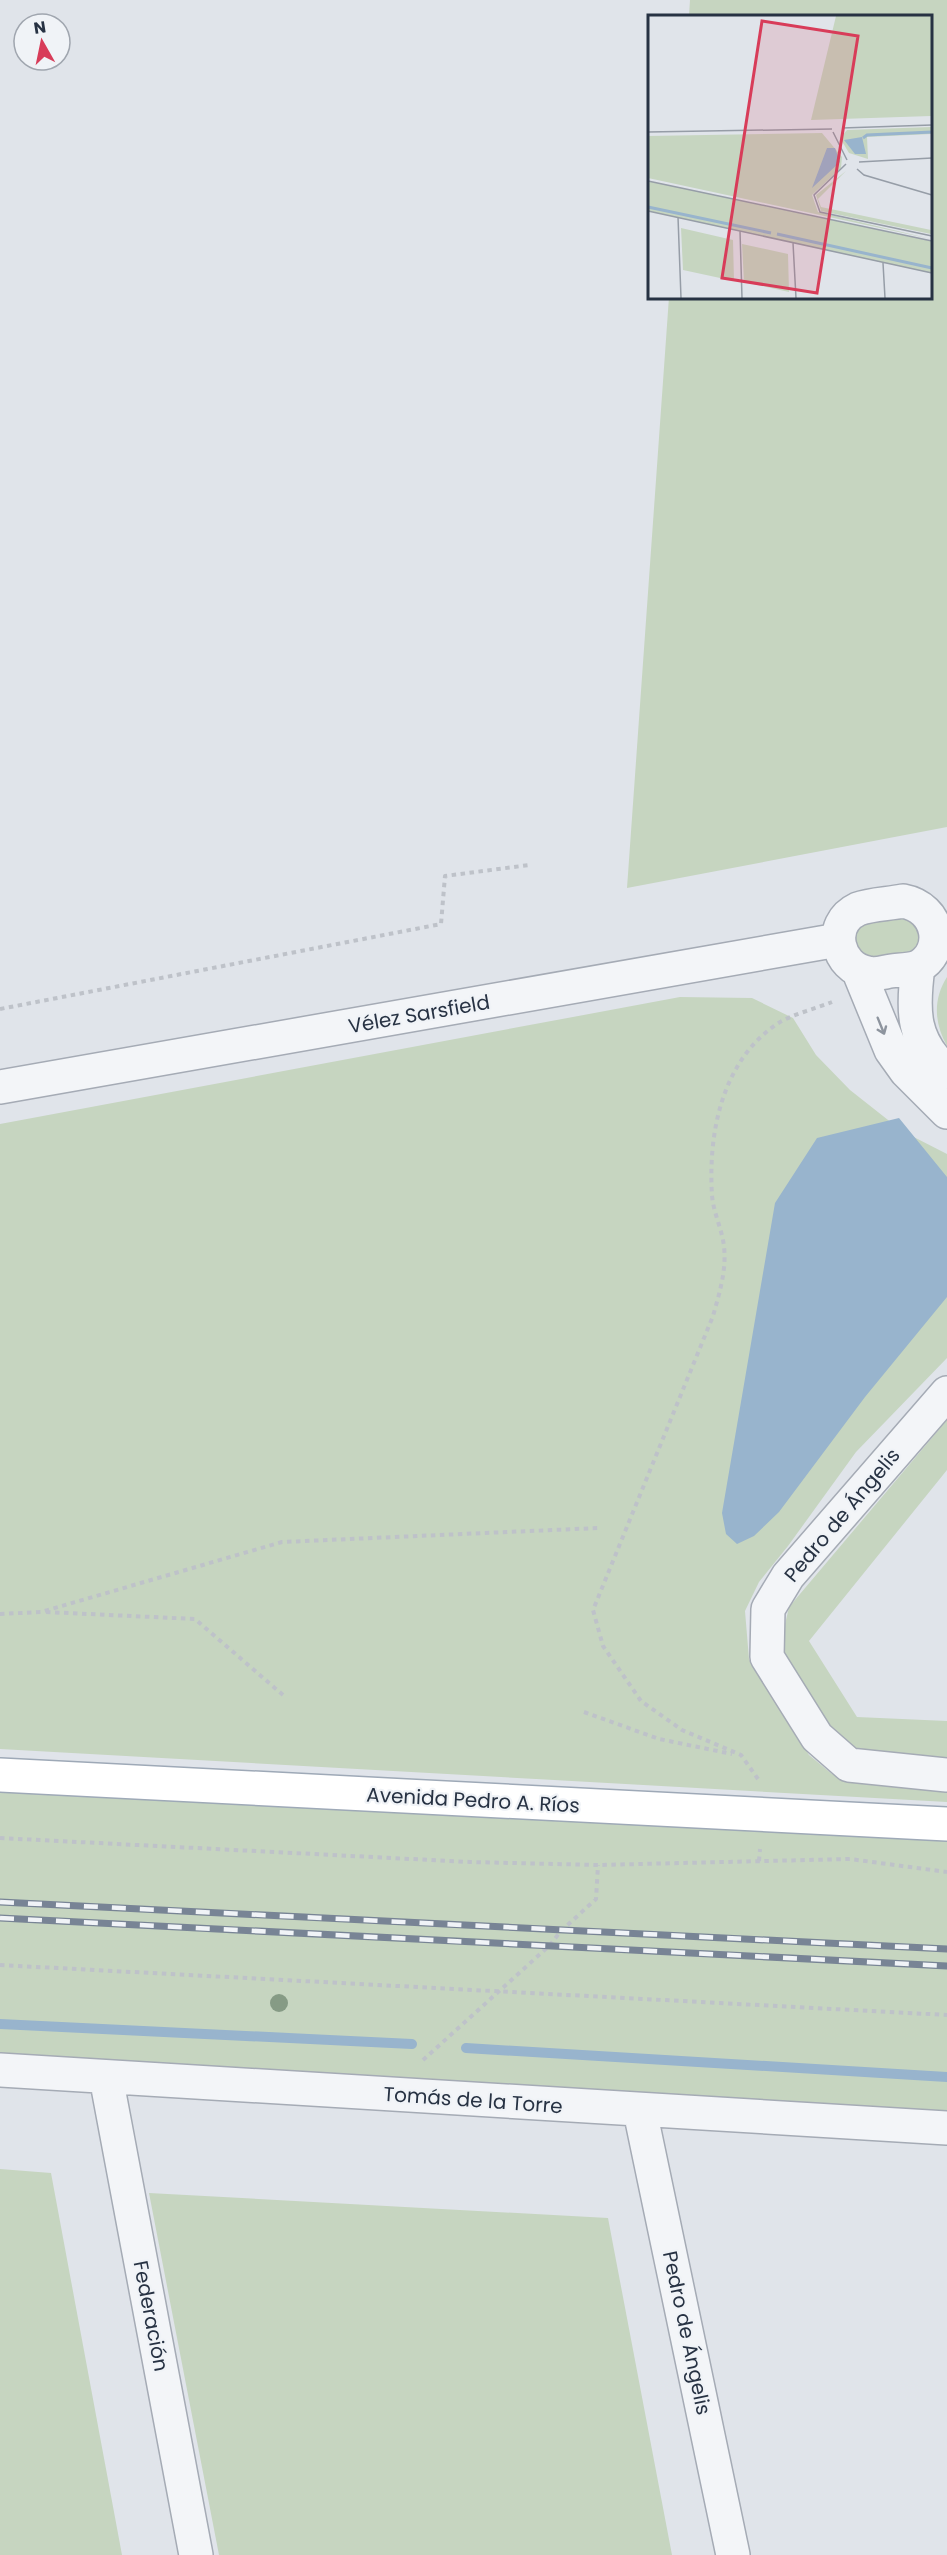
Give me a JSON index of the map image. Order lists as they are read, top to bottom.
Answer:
{
  "streets": {
    "main road": ["Avenida Pedro A. Ríos"],
    "street": [
      "Vélez Sarsfield",
      "Pedro de Ángelis",
      "Tomás de la Torre",
      "Federación"
    ]
  },
  "crossings": [
    ["Pedro de Ángelis", "Tomás de la Torre"],
    ["Tomás de la Torre", "Federación"]
  ],
  "north": "top"
}
